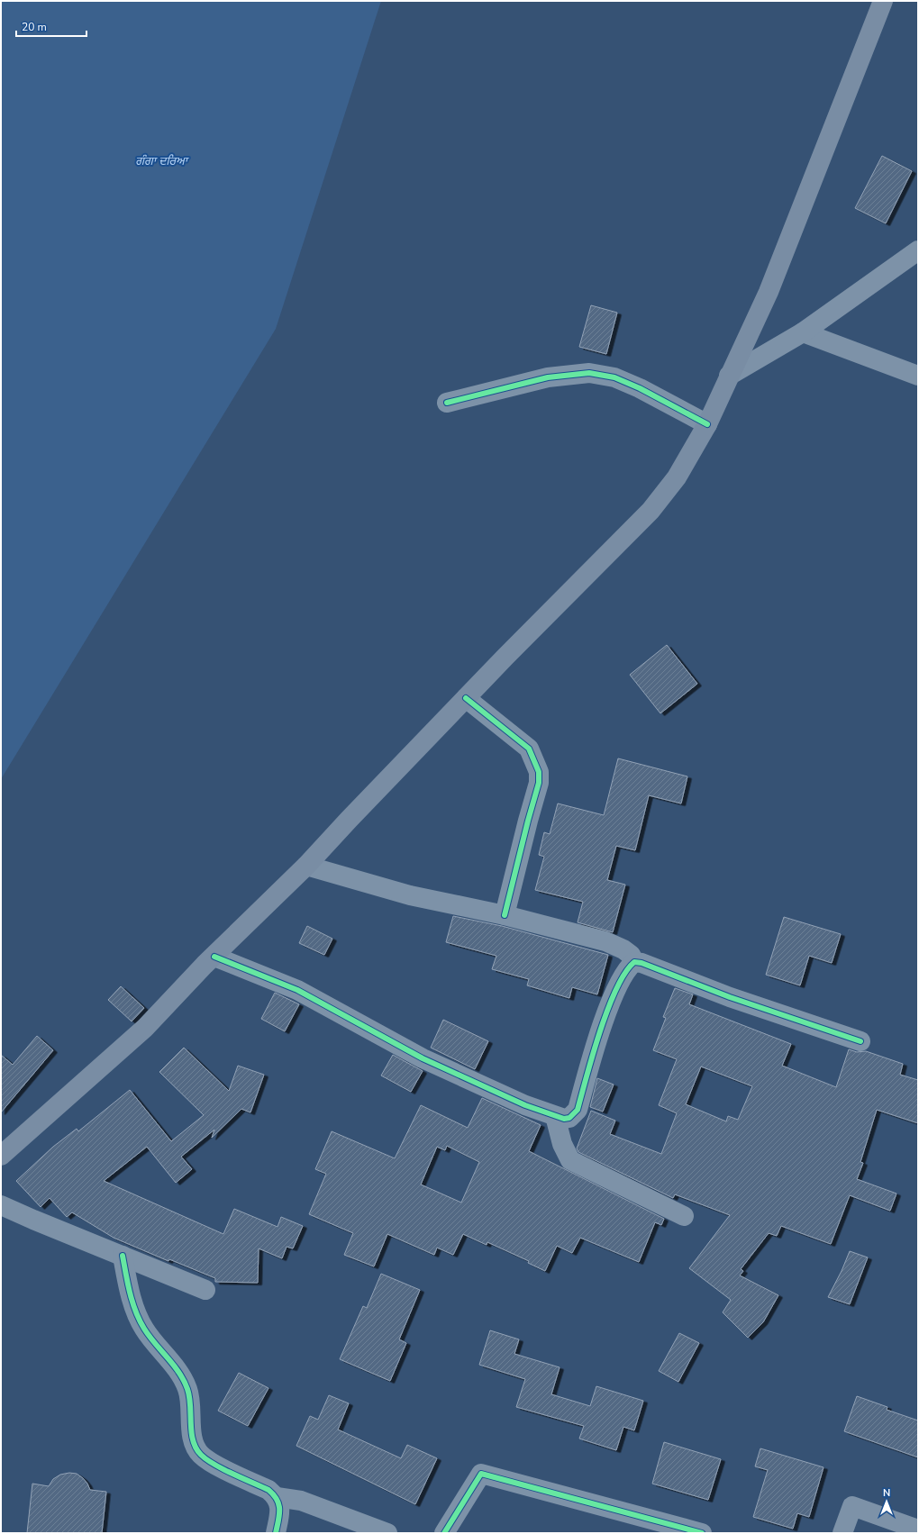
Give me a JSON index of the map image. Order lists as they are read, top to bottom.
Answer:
{
  "water": ["ਗੰਗਾ ਦਰਿਆ"],
  "scale_bar": "20 m",
  "north": "top"
}
